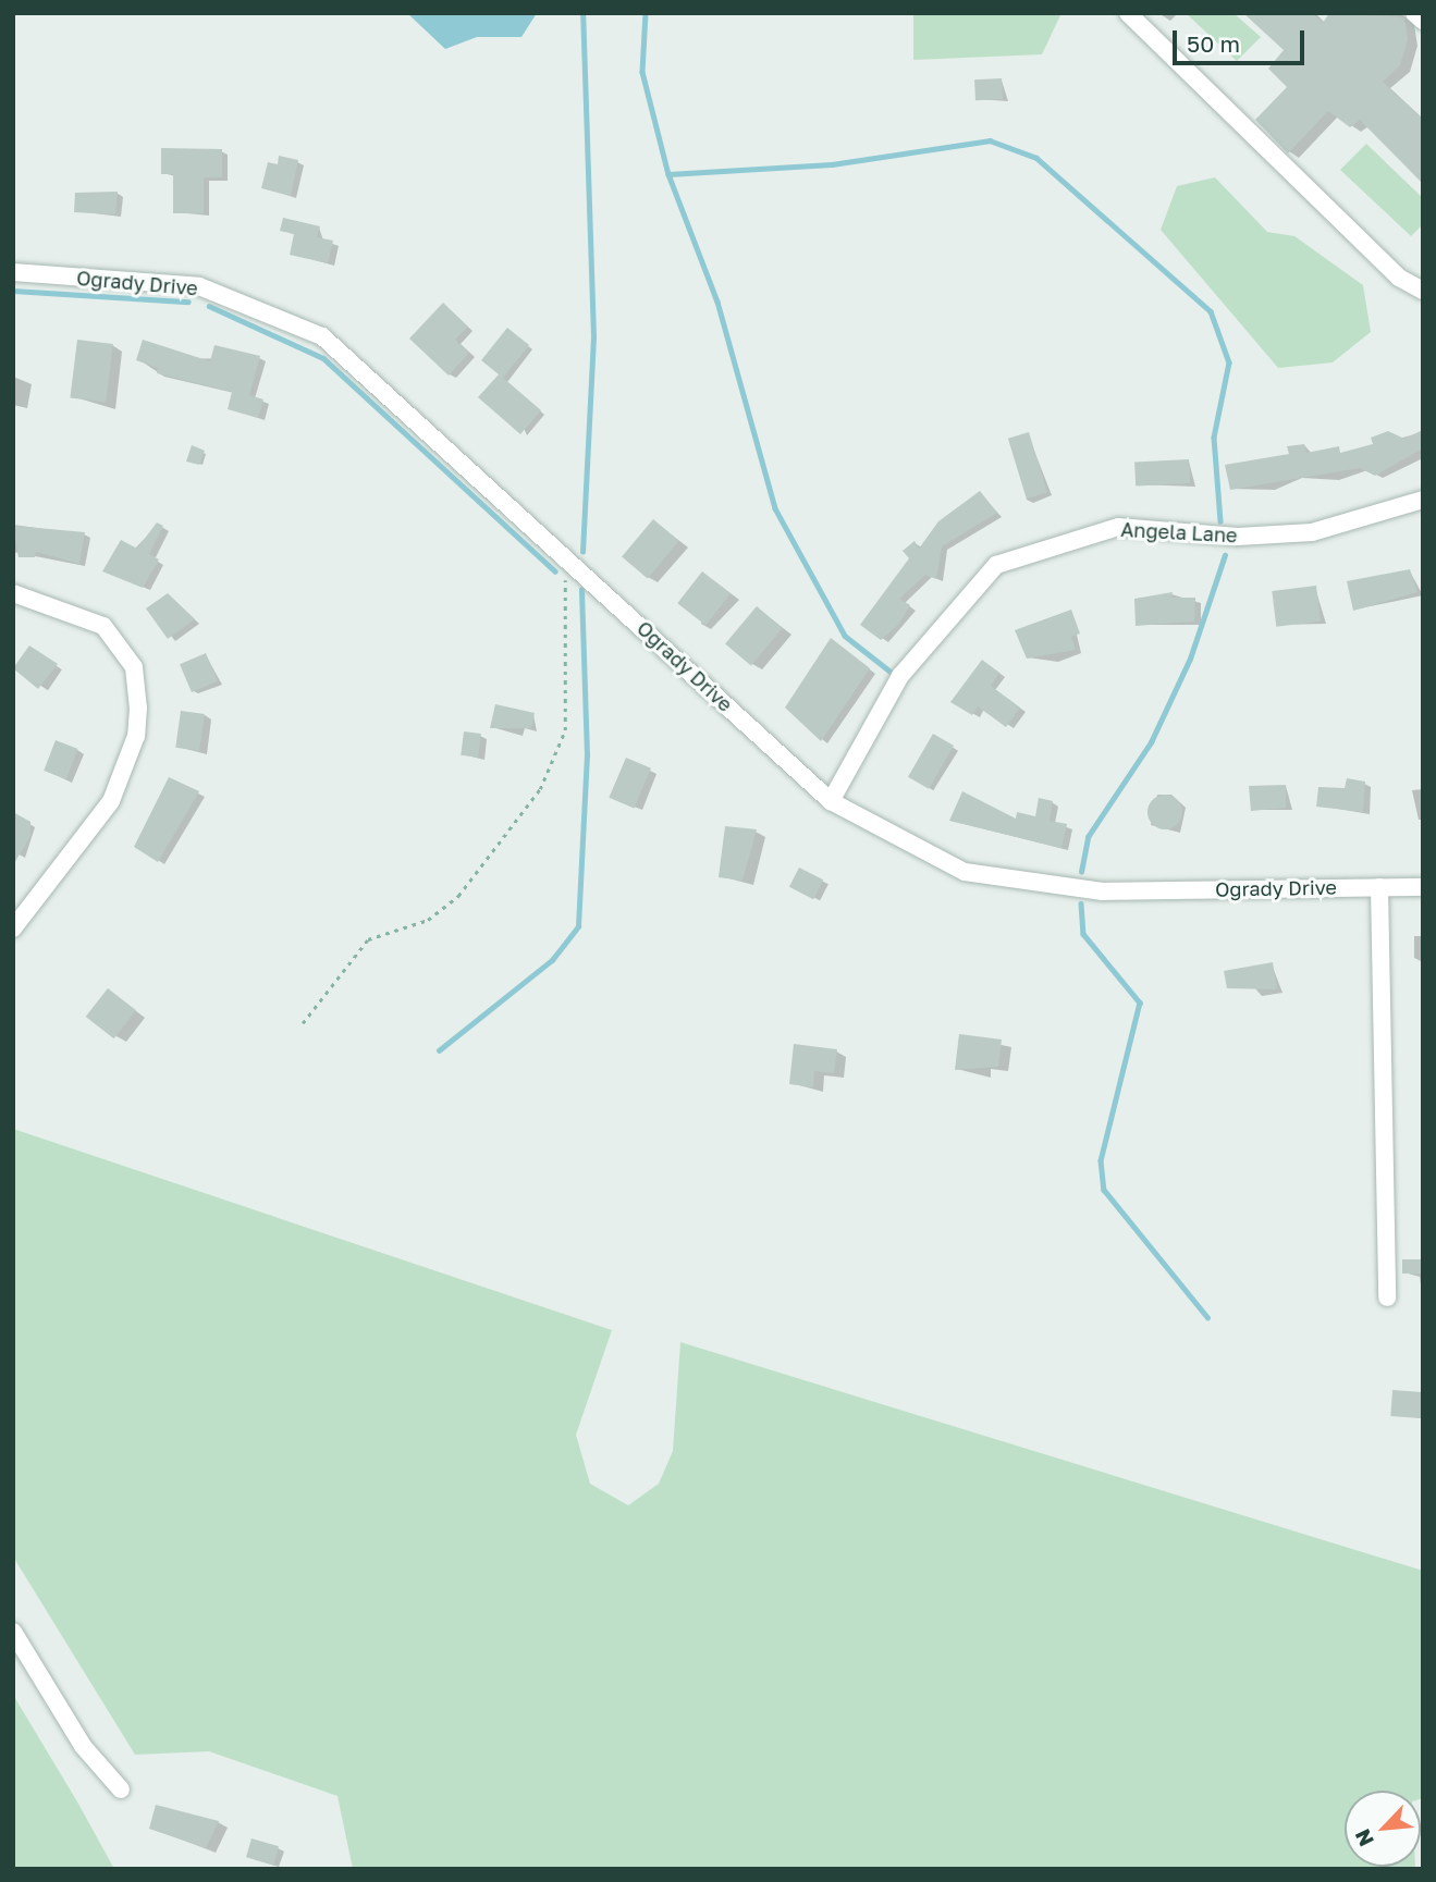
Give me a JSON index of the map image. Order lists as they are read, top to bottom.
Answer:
{
  "streets": {
    "street": ["Ogrady Drive", "Angela Lane"]
  },
  "crossings": [
    ["Ogrady Drive", "Angela Lane"]
  ],
  "scale_bar": "50 m",
  "north": "bottom left"
}
